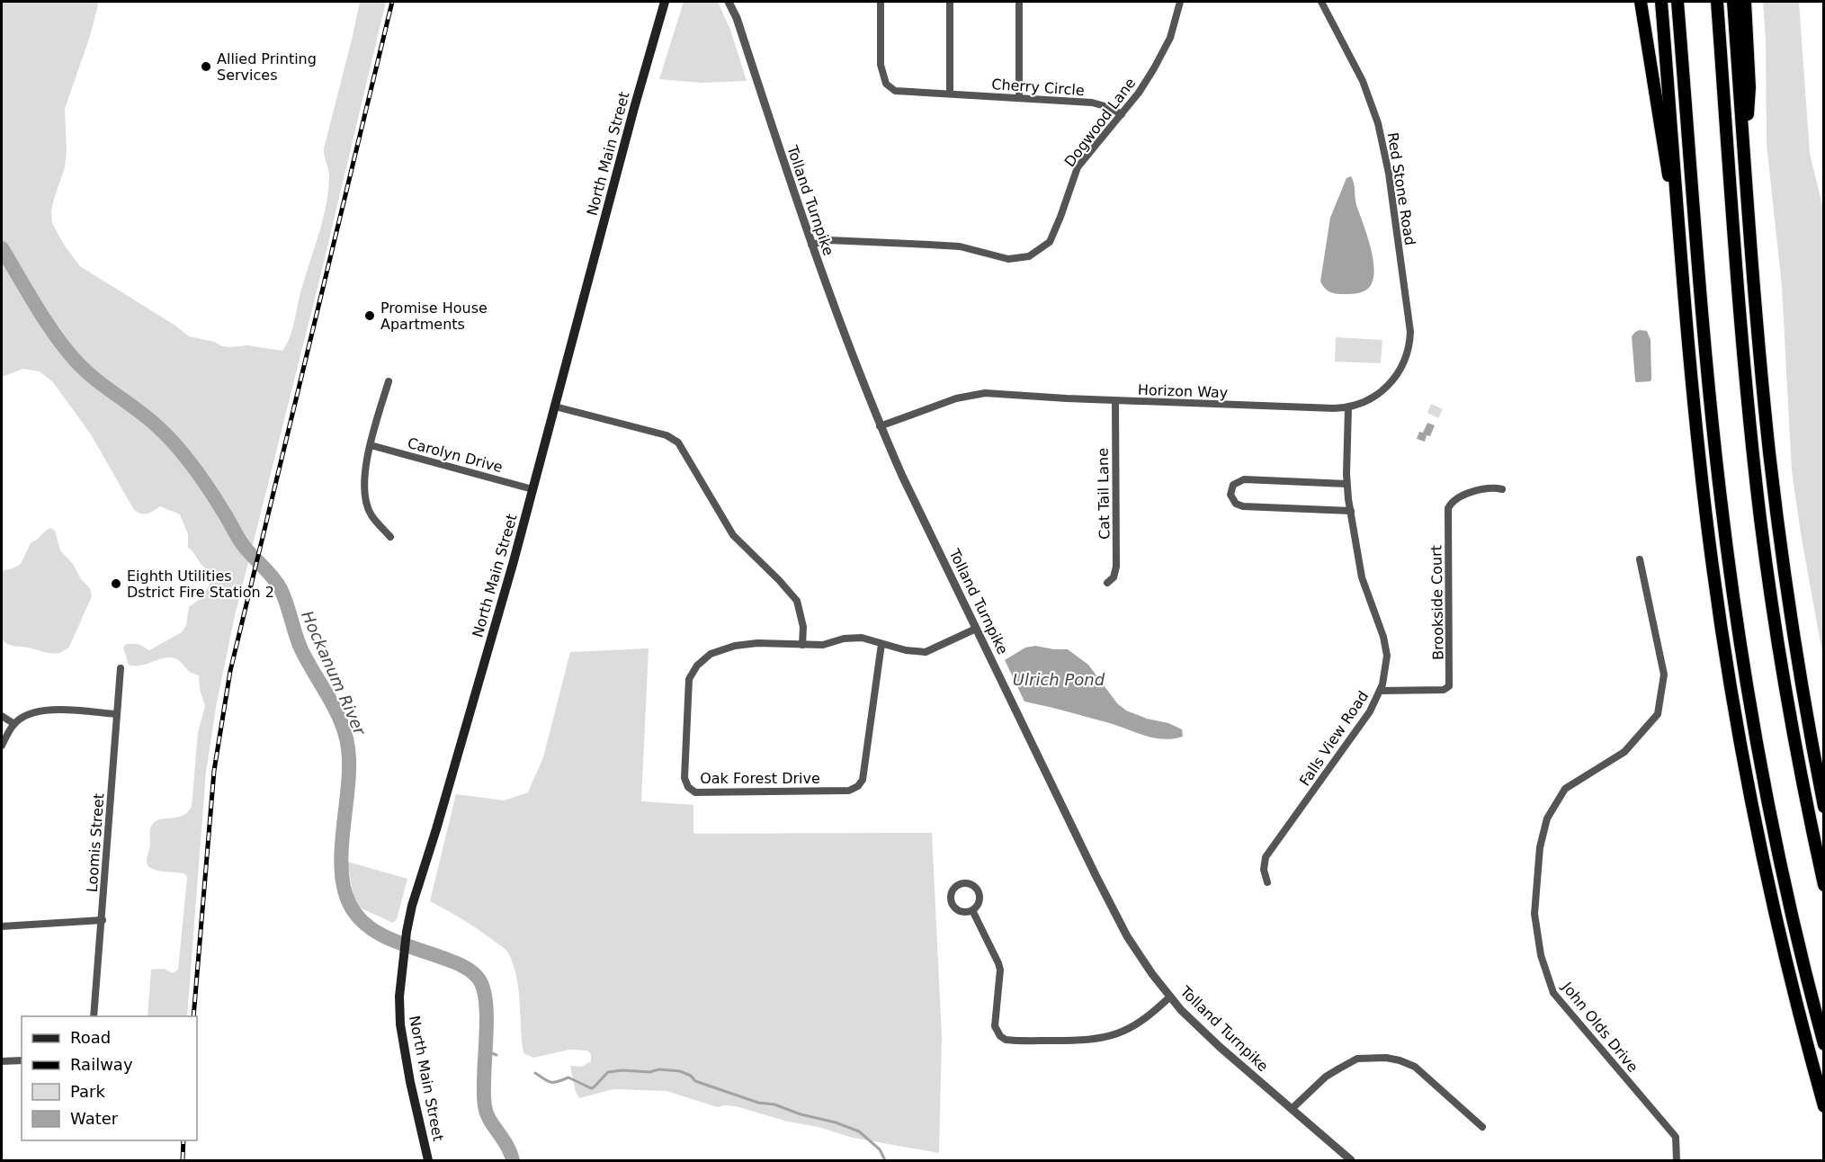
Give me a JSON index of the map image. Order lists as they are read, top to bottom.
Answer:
{
  "streets": {
    "main road": ["North Main Street"],
    "street": [
      "Cherry Circle",
      "Dogwood Lane",
      "Red Stone Road",
      "Tolland Turnpike",
      "Horizon Way",
      "Carolyn Drive",
      "Cat Tail Lane",
      "Brookside Court",
      "Falls View Road",
      "Oak Forest Drive",
      "Loomis Street",
      "John Olds Drive"
    ]
  },
  "crossings": [
    ["Cherry Circle", "Dogwood Lane"],
    ["Dogwood Lane", "Tolland Turnpike"],
    ["North Main Street", "Carolyn Drive"],
    ["Red Stone Road", "Horizon Way"],
    ["Tolland Turnpike", "Horizon Way"],
    ["Tolland Turnpike", "Oak Forest Drive"],
    ["Horizon Way", "Cat Tail Lane"],
    ["Horizon Way", "Falls View Road"],
    ["Brookside Court", "Falls View Road"]
  ],
  "water": ["Hockanum River", "Ulrich Pond"],
  "places": ["Allied Printing Services", "Promise House Apartments", "Eighth Utilities Dstrict Fire Station 2"],
  "legend": [
    "Road",
    "Railway",
    "Park",
    "Water"
  ]
}
